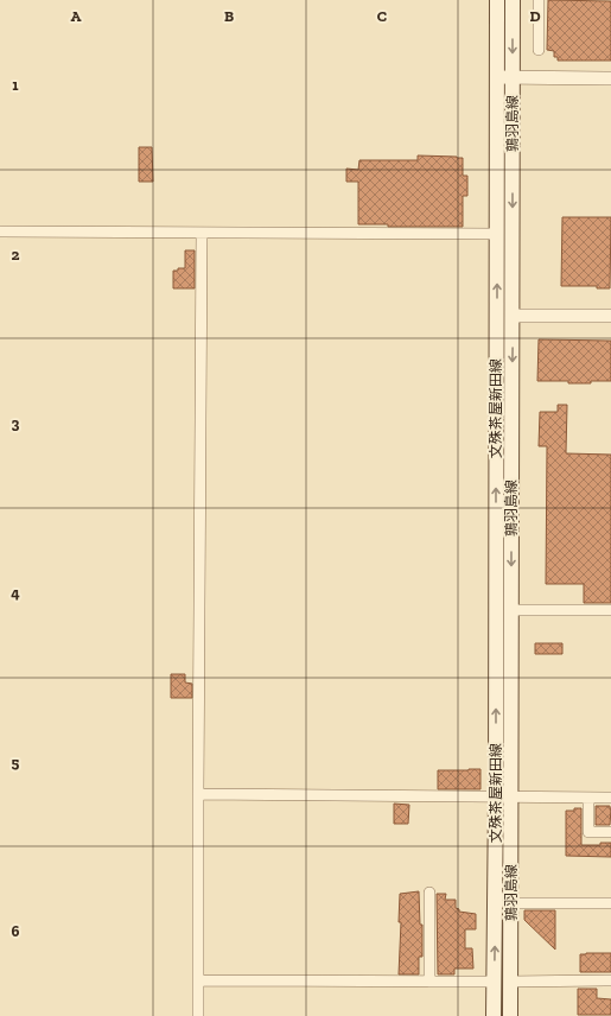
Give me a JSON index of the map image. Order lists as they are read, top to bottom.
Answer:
{
  "streets": {
    "main road": ["鶉羽島線", "文殊茶屋新田線"]
  },
  "one_way": ["鶉羽島線", "文殊茶屋新田線"],
  "grid": {
    "columns": [
      "A",
      "B",
      "C",
      "D"
    ],
    "rows": [
      "1",
      "2",
      "3",
      "4",
      "5",
      "6"
    ]
  }
}
